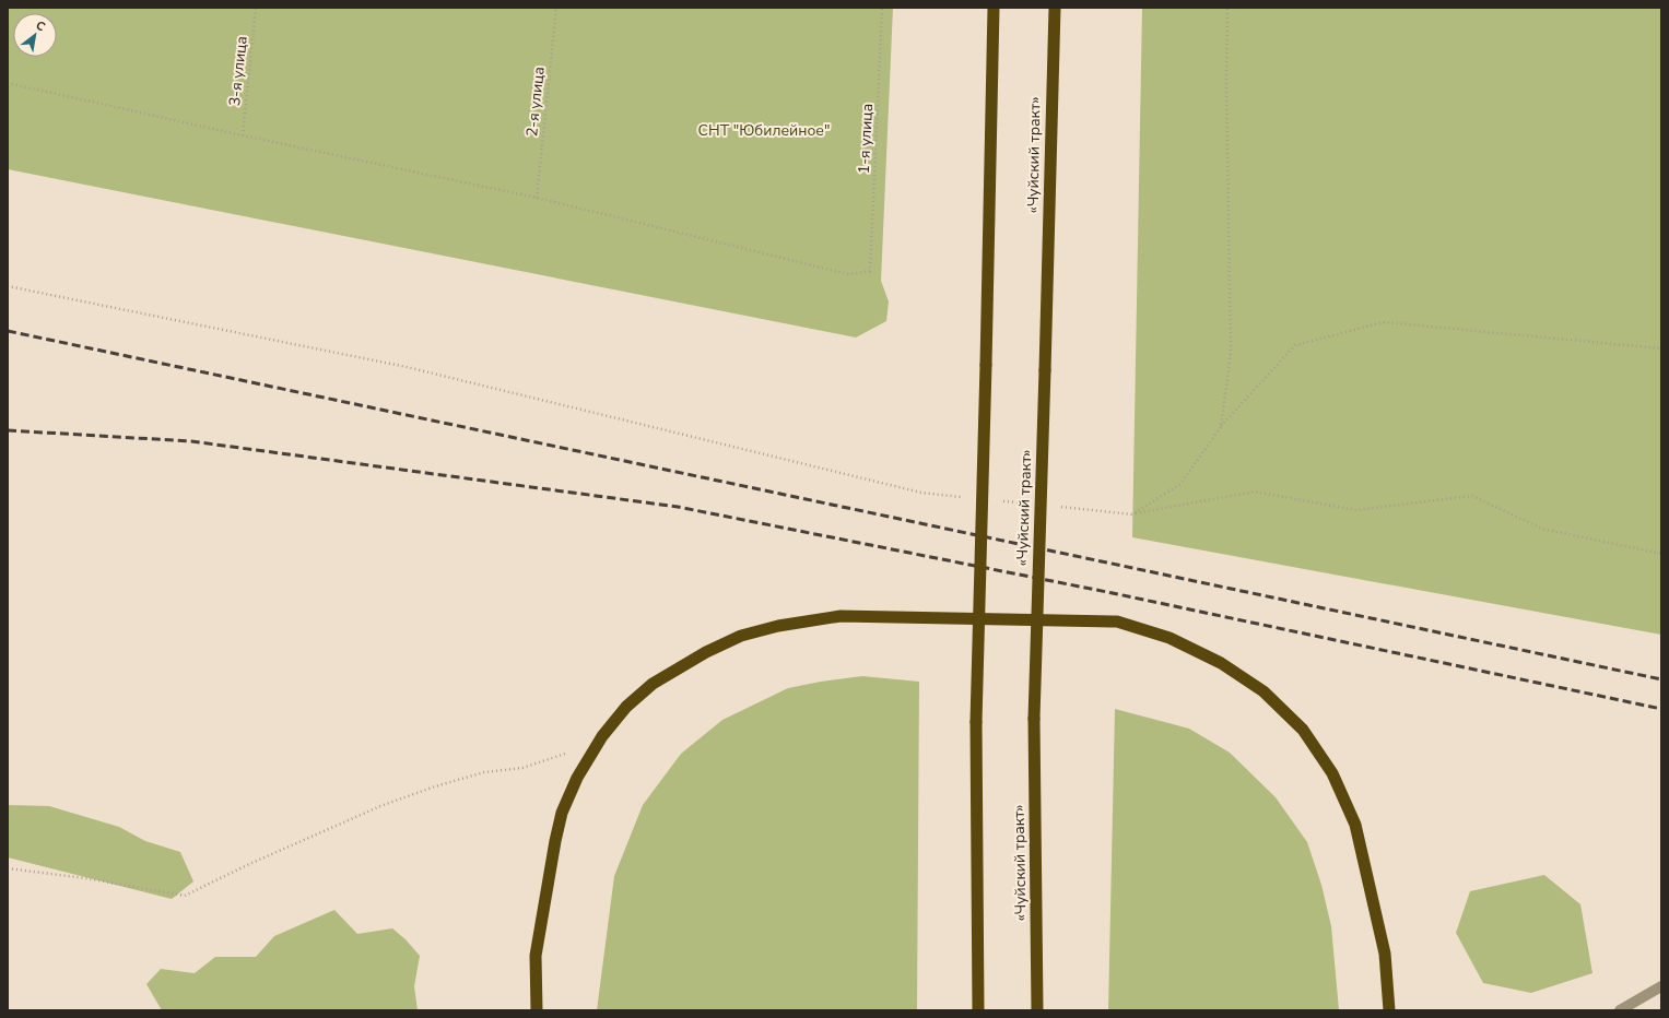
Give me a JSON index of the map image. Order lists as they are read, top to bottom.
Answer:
{
  "streets": {
    "highway": ["«Чуйский тракт»"],
    "path": ["3-я улица", "2-я улица", "1-я улица"]
  },
  "crossings": [
    ["2-я улица", "1-я улица"]
  ],
  "parks": ["СНТ \"Юбилейное\""],
  "north": "top right"
}
